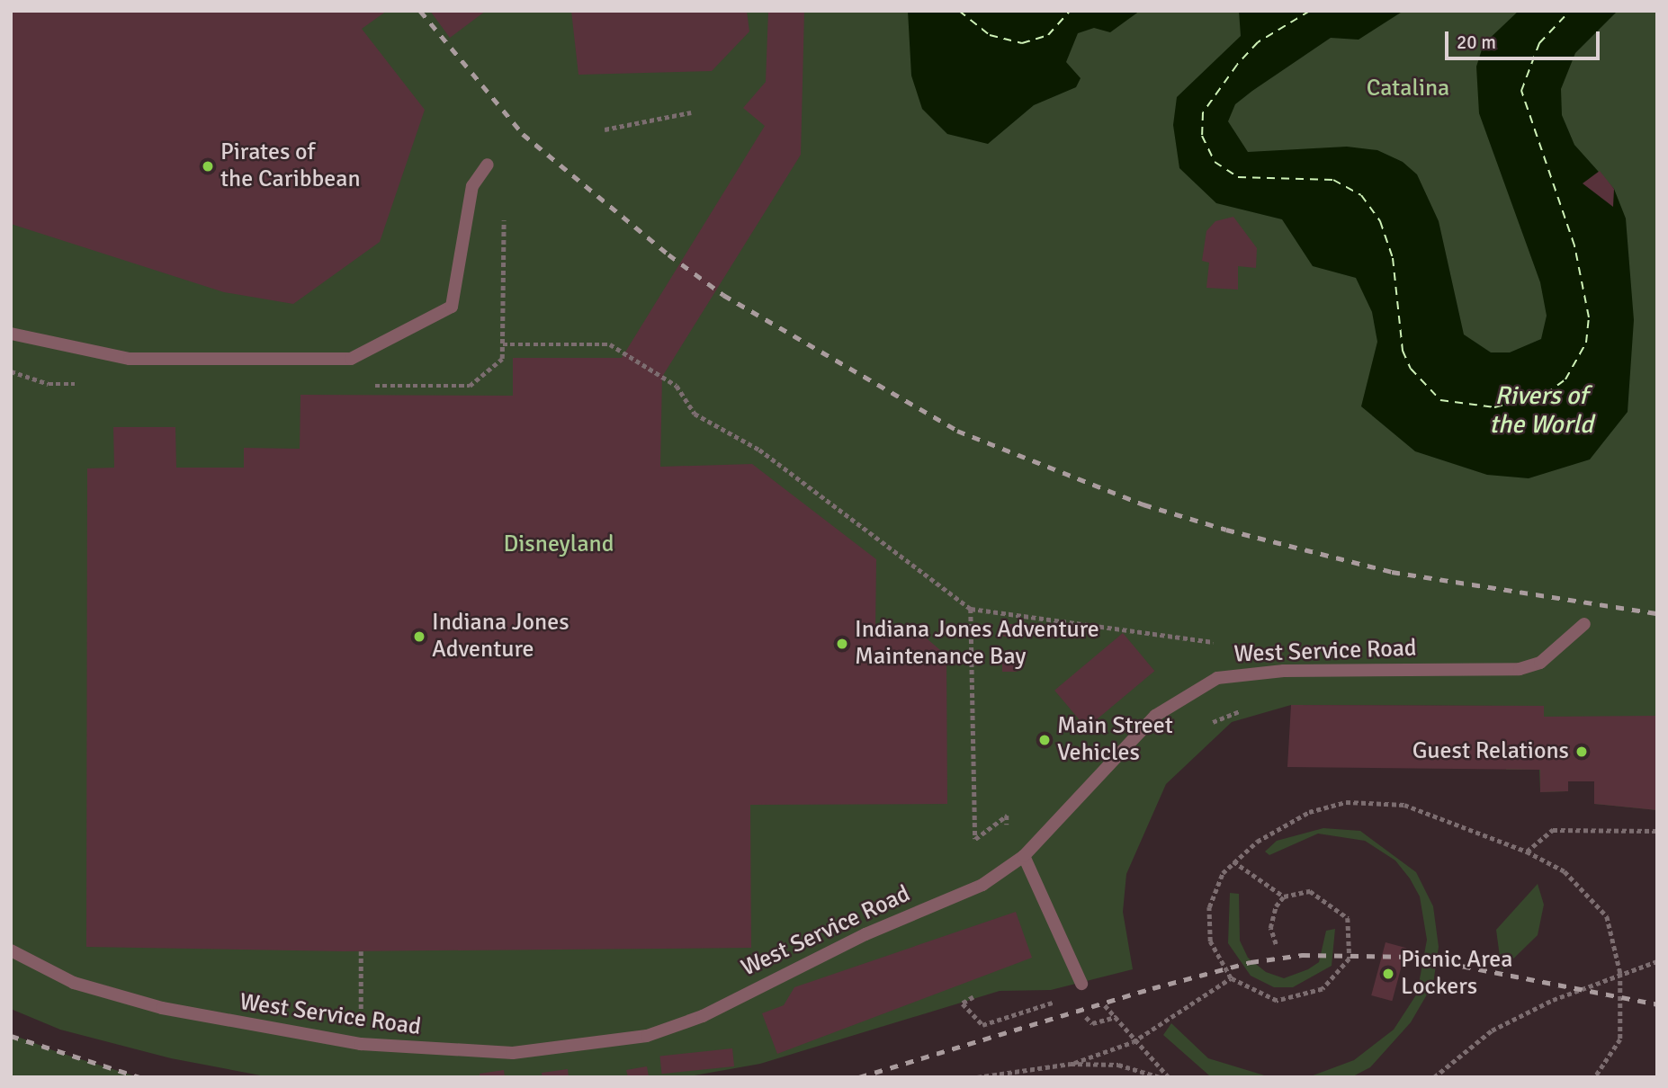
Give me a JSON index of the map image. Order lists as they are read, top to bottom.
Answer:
{
  "streets": {
    "lane": ["West Service Road"]
  },
  "water": ["Rivers of the World"],
  "parks": ["Catalina", "Disneyland"],
  "places": [
    "Pirates of the Caribbean",
    "Indiana Jones Adventure",
    "Indiana Jones Adventure Maintenance Bay",
    "Main Street Vehicles",
    "Guest Relations",
    "Picnic Area Lockers"
  ],
  "scale_bar": "20 m"
}
